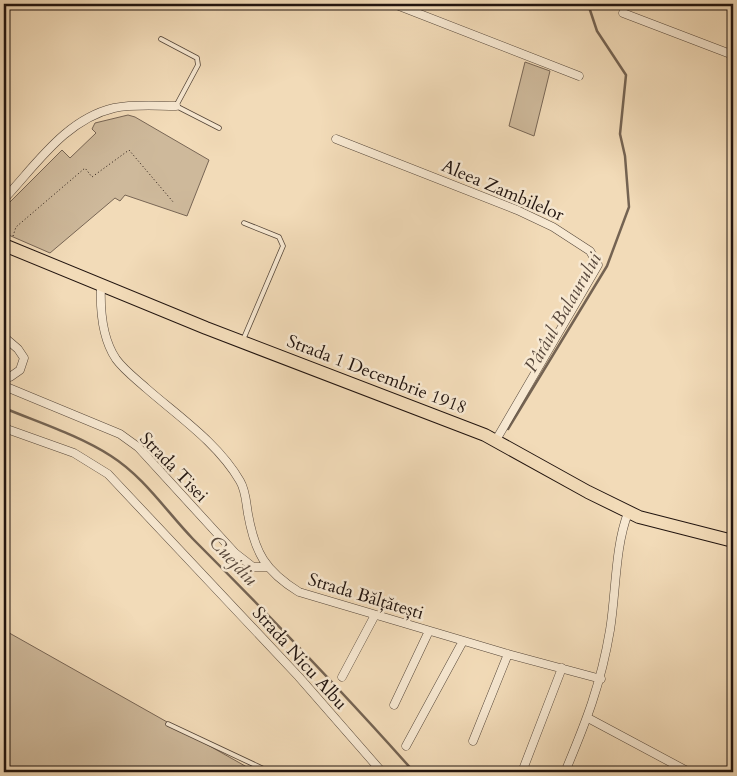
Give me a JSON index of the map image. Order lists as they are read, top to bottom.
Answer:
{
  "streets": {
    "main road": ["Strada 1 Decembrie 1918"],
    "street": [
      "Aleea Zambilelor",
      "Strada Tisei",
      "Strada Bălțătești",
      "Strada Nicu Albu"
    ]
  },
  "crossings": [
    ["Aleea Zambilelor", "Strada 1 Decembrie 1918"],
    ["Strada 1 Decembrie 1918", "Strada Bălțătești"],
    ["Strada Tisei", "Strada Bălțătești"]
  ],
  "water": ["Pârâul Balaurului", "Cuejdiu"]
}
